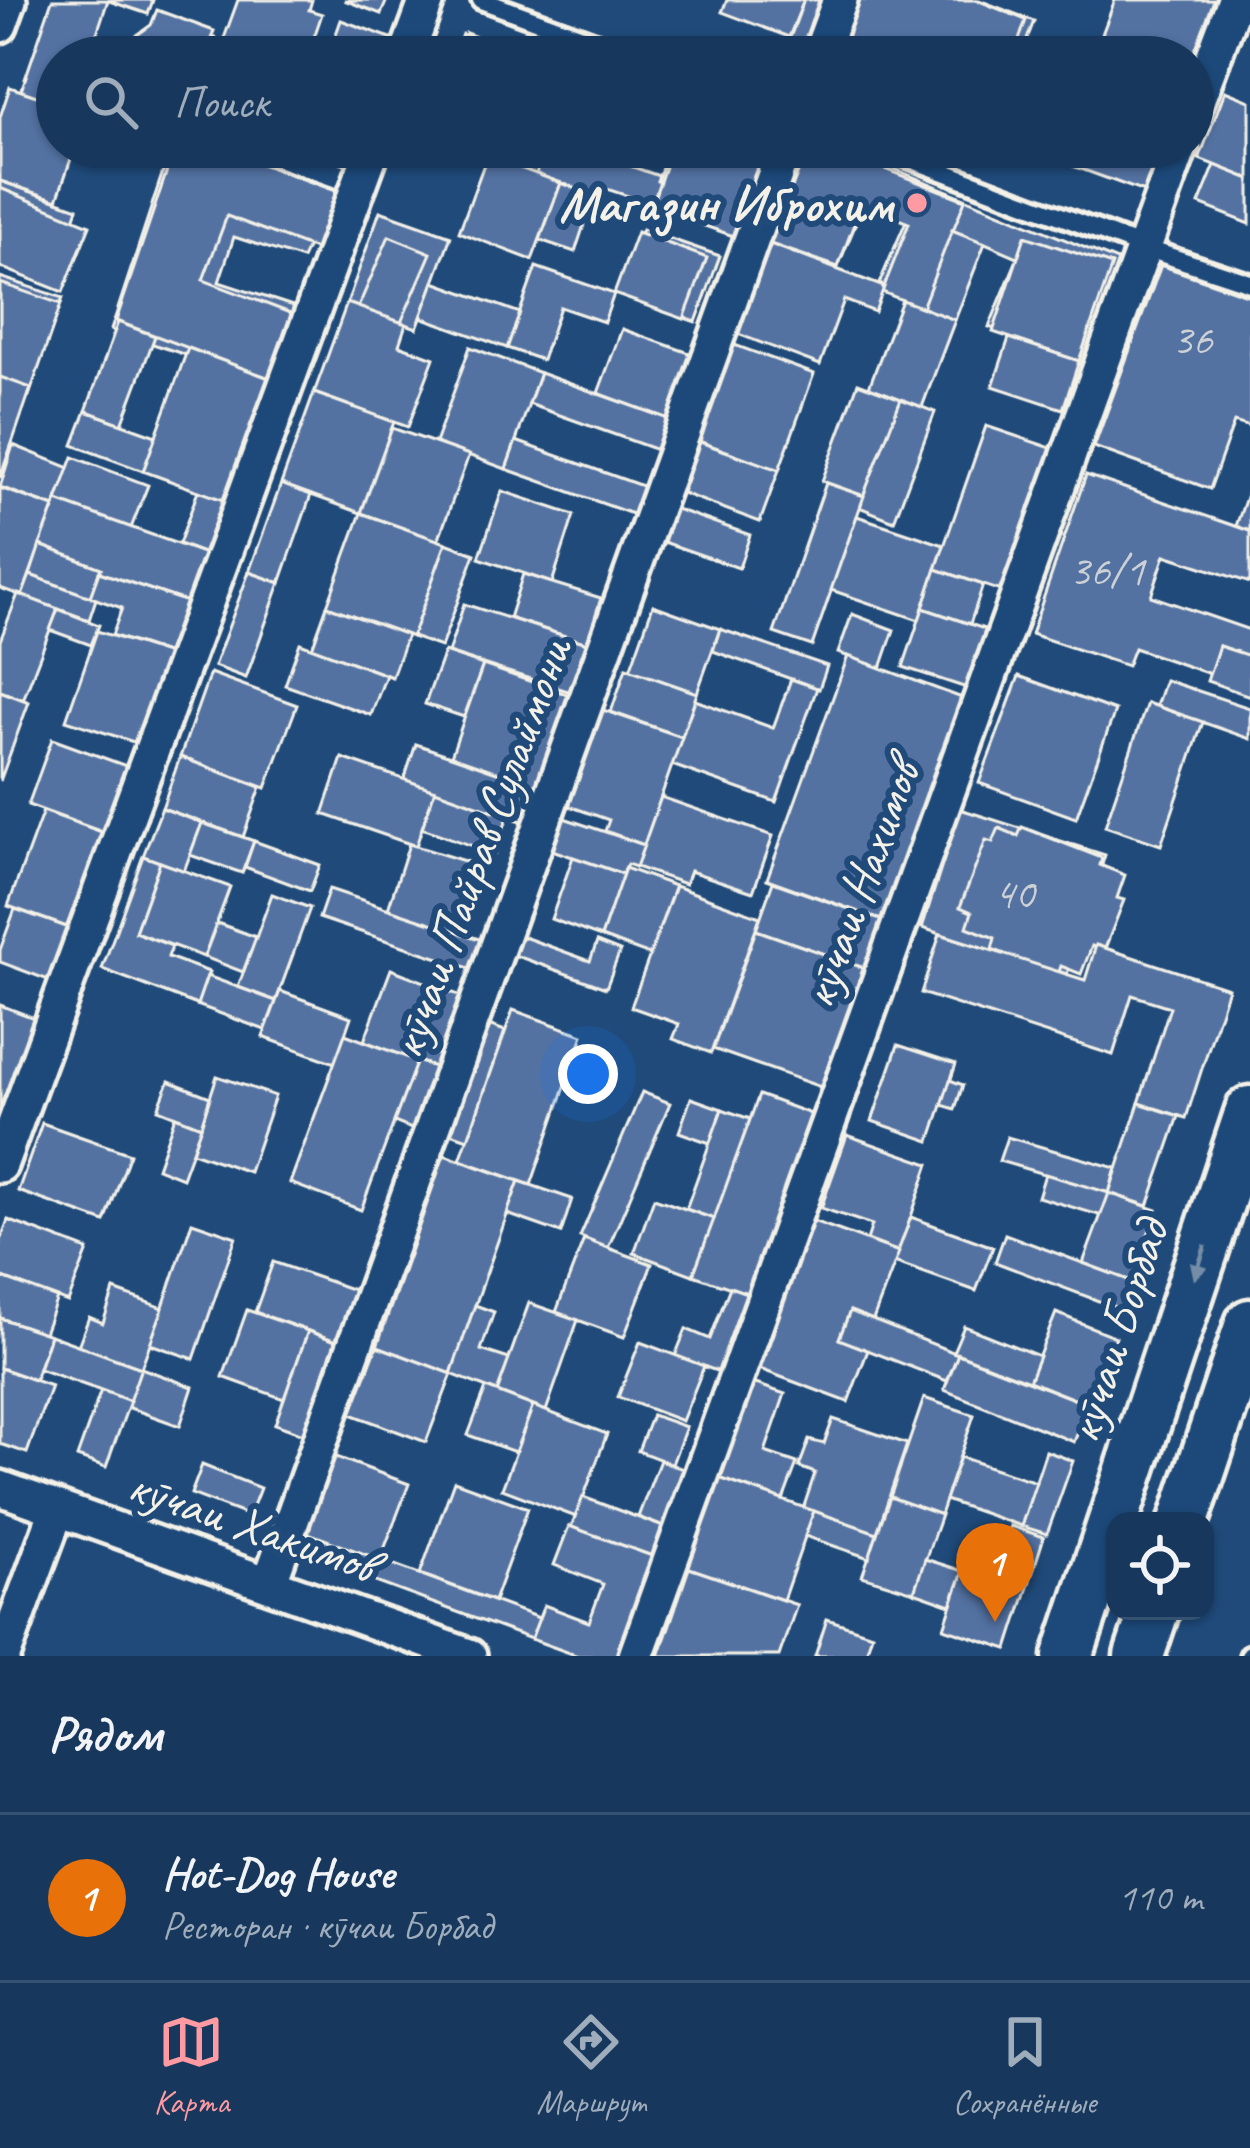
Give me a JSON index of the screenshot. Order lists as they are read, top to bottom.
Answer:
{
  "streets": {
    "main road": ["кӯчаи Борбад"],
    "street": ["кӯчаи Пайрав Сулаймони", "кӯчаи Нахимов", "кӯчаи Хакимов"]
  },
  "crossings": [
    ["кӯчаи Пайрав Сулаймони", "кӯчаи Хакимов"]
  ],
  "places": ["Магазин Иброхим"],
  "house_numbers": ["36", "36/1", "40"],
  "page": {
    "search": "Поиск",
    "pins": "1",
    "heading": "Рядом",
    "list": [
      {
        "mark": "1",
        "name": "Hot-Dog House",
        "note": "Ресторан · кӯчаи Борбад",
        "value": "110 m"
      }
    ],
    "nav": ["Карта", "Маршрут", "Сохранённые"]
  }
}
